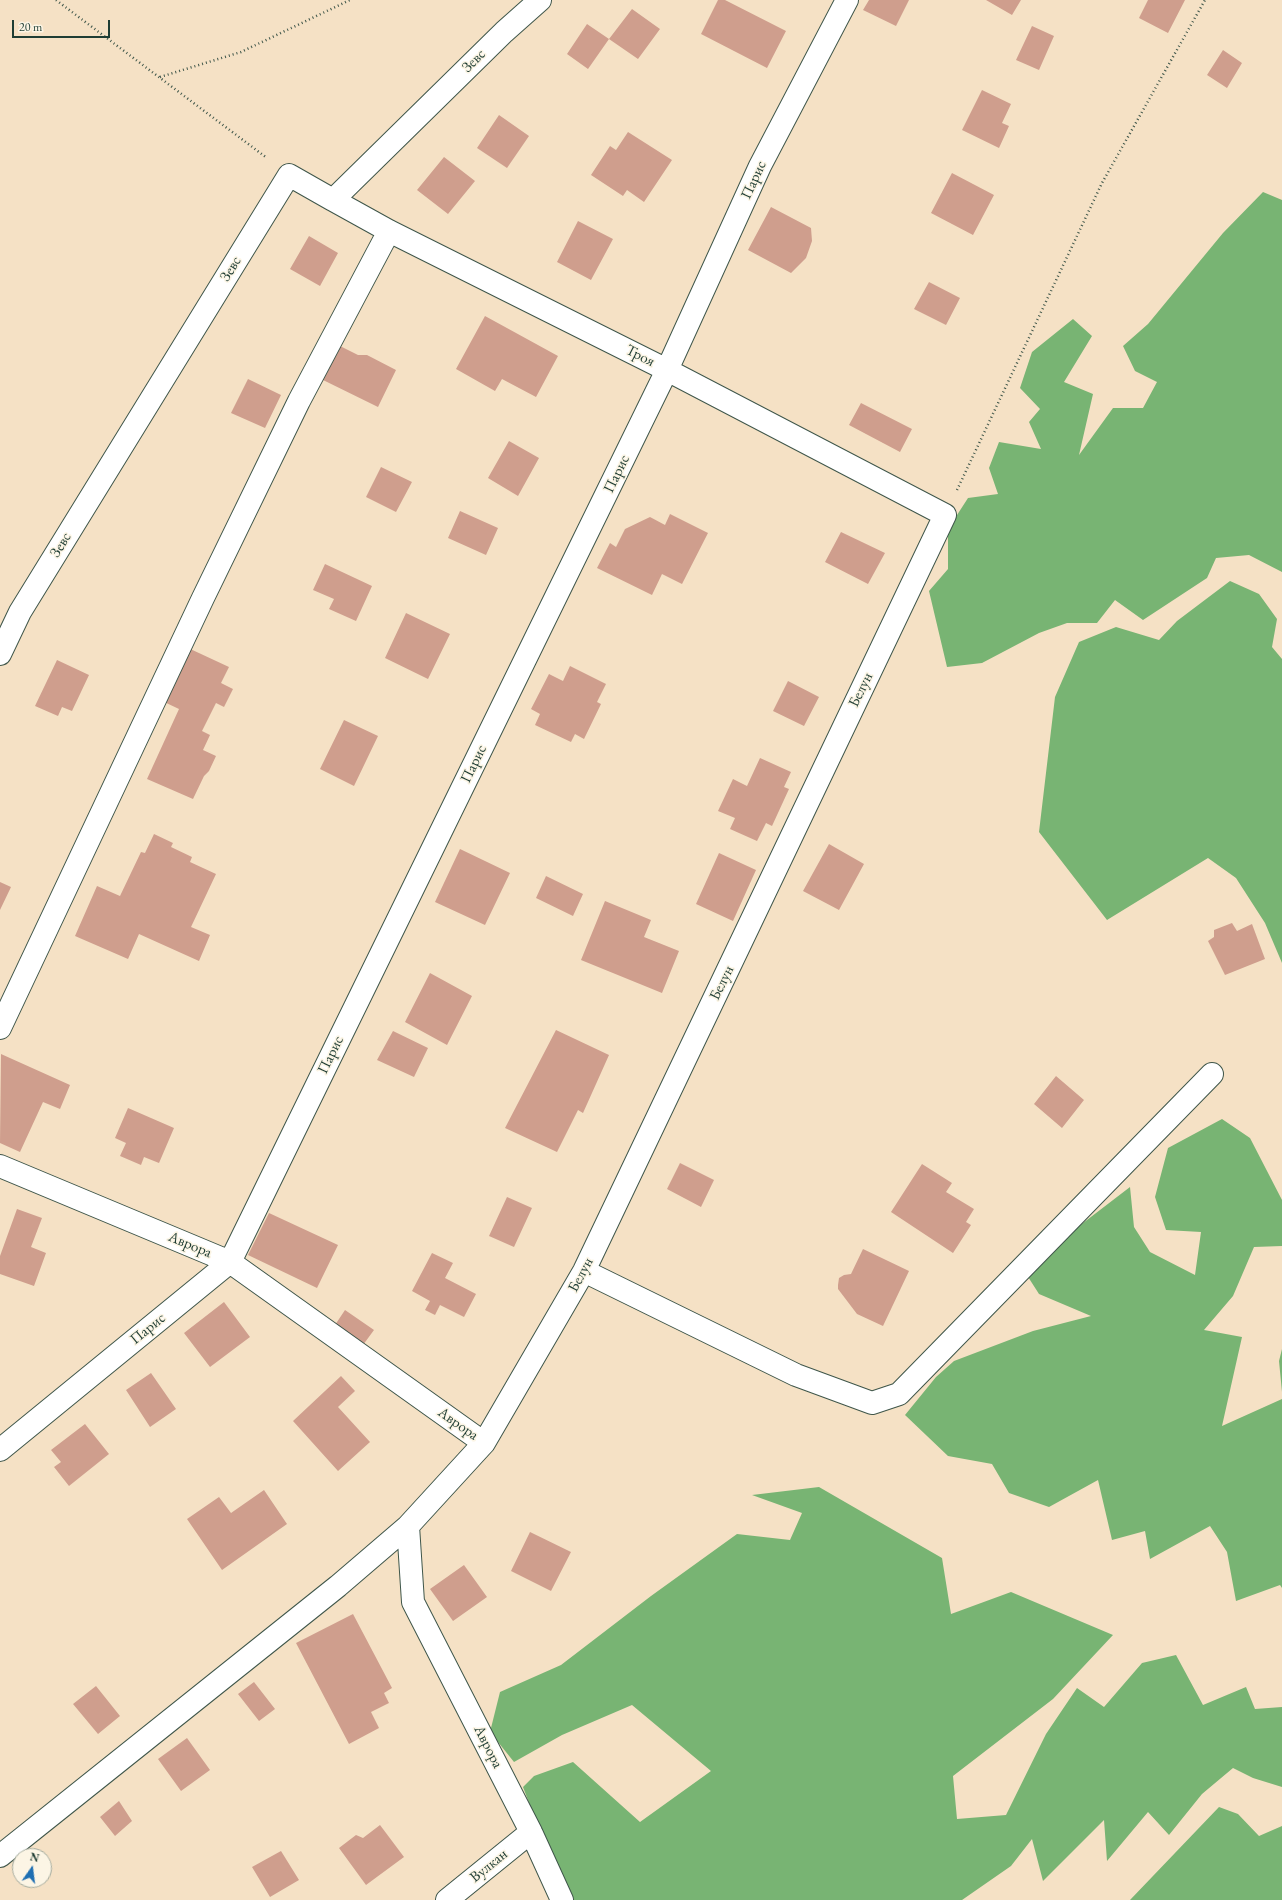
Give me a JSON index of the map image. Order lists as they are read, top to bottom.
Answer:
{
  "streets": {
    "street": [
      "Зевс",
      "Парис",
      "Троя",
      "Белун",
      "Аврора",
      "Вулкан"
    ]
  },
  "crossings": [
    ["Зевс", "Троя"],
    ["Парис", "Троя"],
    ["Парис", "Аврора"],
    ["Троя", "Белун"],
    ["Белун", "Аврора"],
    ["Аврора", "Вулкан"]
  ],
  "scale_bar": "20 m",
  "north": "top"
}
